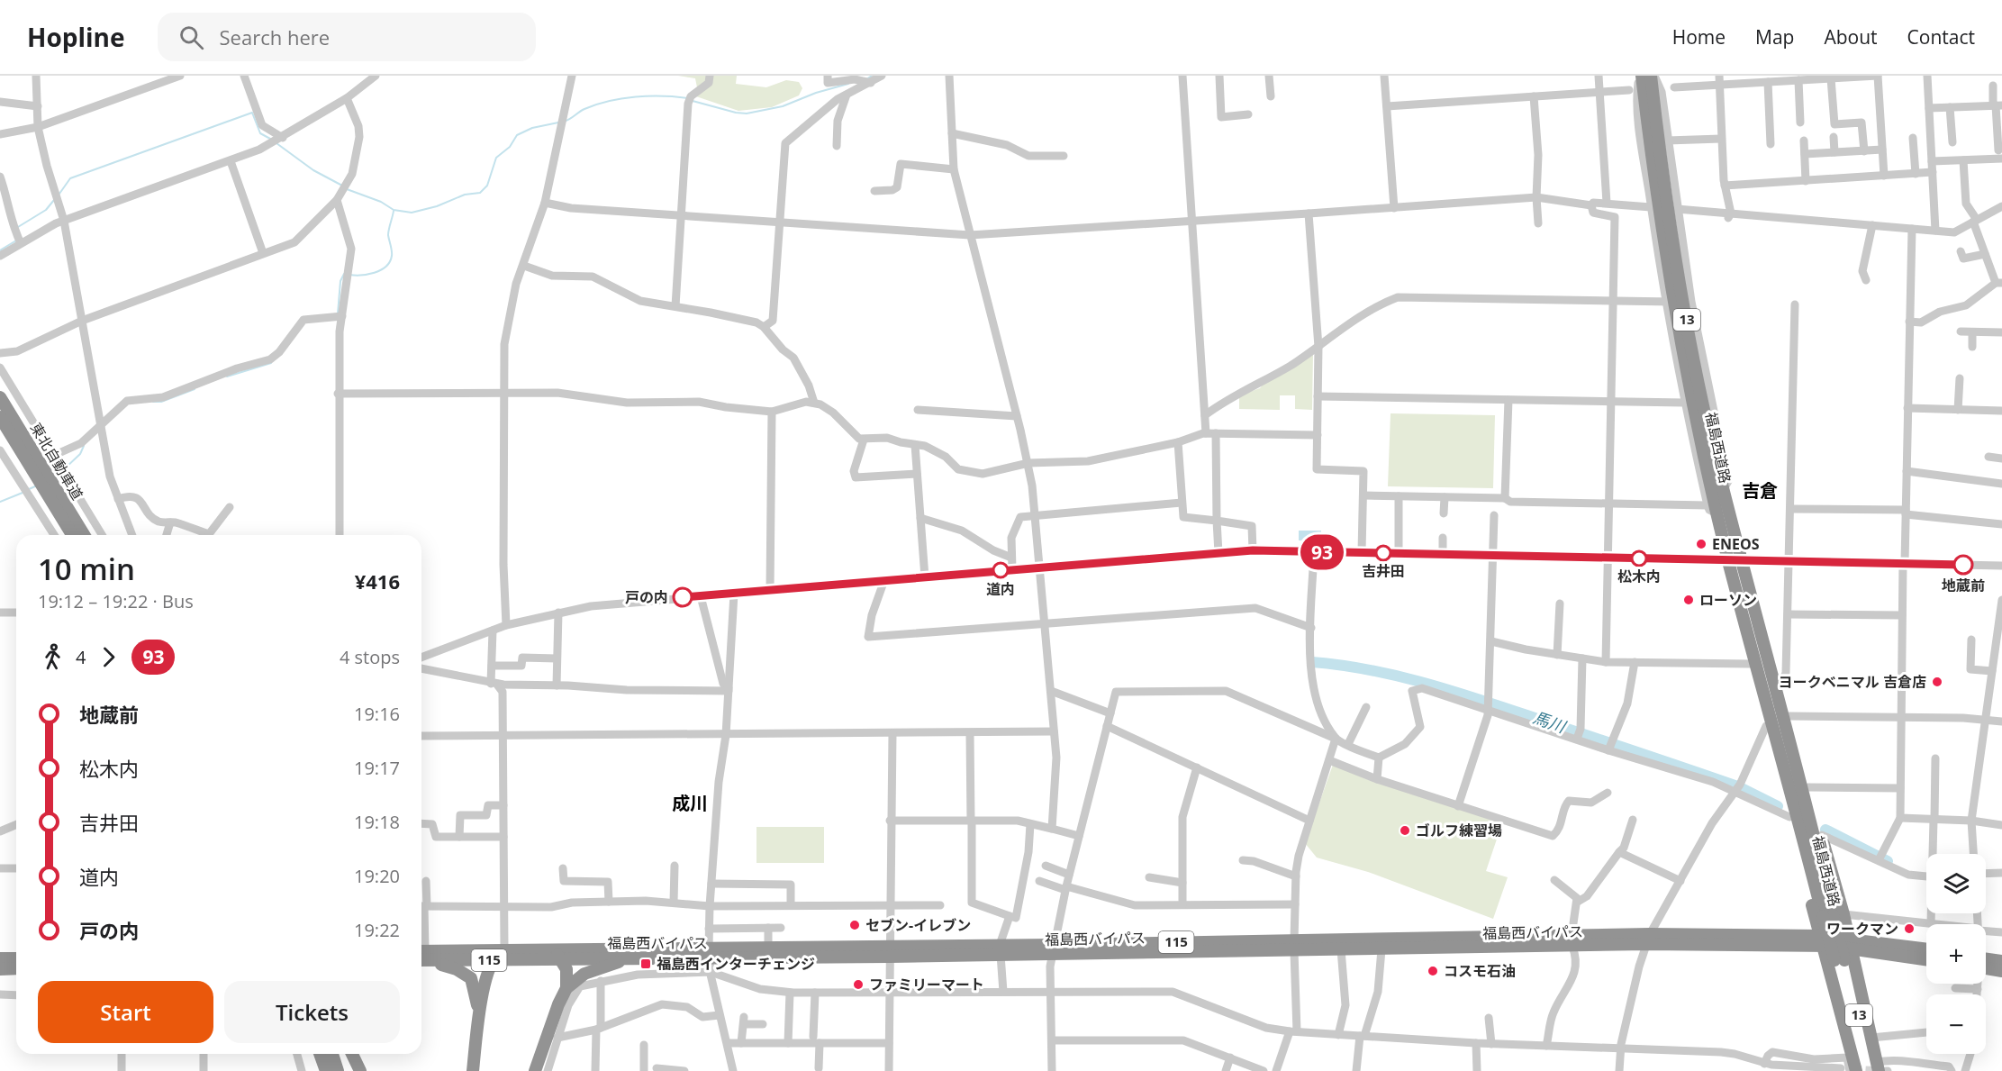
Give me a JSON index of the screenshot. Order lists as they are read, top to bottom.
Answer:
{
  "streets": {
    "highway": [
      "13",
      "福島西道路",
      "東北自動車道",
      "福島西バイパス",
      "115"
    ]
  },
  "districts": ["吉倉", "成川"],
  "water": ["馬川"],
  "places": {
    "other": [
      "ENEOS",
      "吉井田",
      "松木内",
      "地蔵前",
      "道内",
      "戸の内",
      "ローソン",
      "ヨークベニマル 吉倉店",
      "ゴルフ練習場",
      "セブン-イレブン",
      "ワークマン",
      "コスモ石油",
      "ファミリーマート"
    ],
    "transit": ["福島西インターチェンジ"]
  },
  "lines": ["bus line 93"],
  "page": {
    "header": "Hopline",
    "search": "Search here",
    "nav": [
      "Home",
      "Map",
      "About",
      "Contact"
    ],
    "on_map": "93",
    "heading": ["10 min", "19:12 – 19:22 · Bus", "¥416"],
    "legs": ["4", "93", "4 stops"],
    "list": [
      {
        "name": "地蔵前",
        "value": "19:16"
      },
      {
        "name": "松木内",
        "value": "19:17"
      },
      {
        "name": "吉井田",
        "value": "19:18"
      },
      {
        "name": "道内",
        "value": "19:20"
      },
      {
        "name": "戸の内",
        "value": "19:22"
      }
    ],
    "map_buttons": ["+", "−"],
    "buttons": ["Start", "Tickets"]
  }
}
